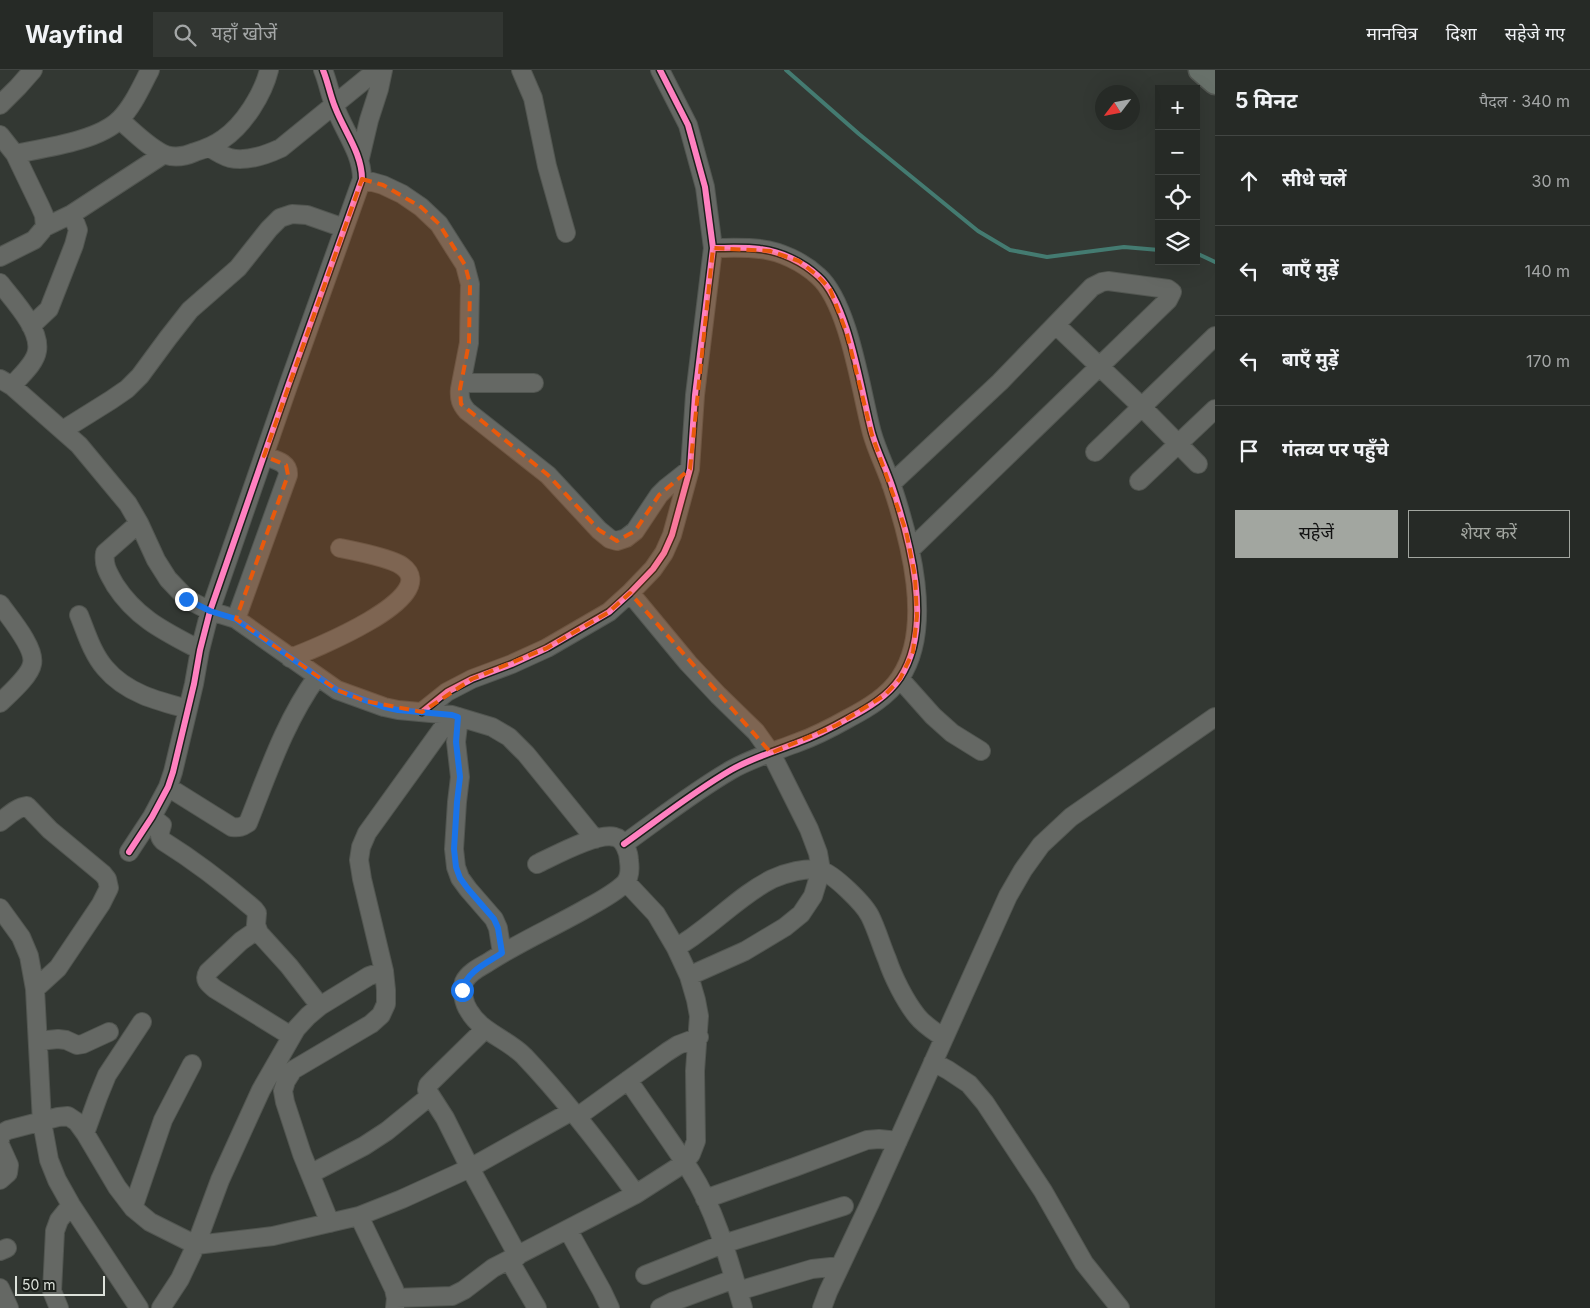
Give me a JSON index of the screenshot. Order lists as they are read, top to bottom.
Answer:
{
  "scale_bar": "50 m",
  "north": "bottom left",
  "page": {
    "header": "Wayfind",
    "search": "यहाँ खोजें",
    "nav": ["मानचित्र", "दिशा", "सहेजे गए"],
    "heading": ["5 मिनट", "पैदल · 340 m"],
    "map_buttons": ["+", "−"],
    "list": [
      ["सीधे चलें", "30 m"],
      ["बाएँ मुड़ें", "140 m"],
      ["बाएँ मुड़ें", "170 m"],
      "गंतव्य पर पहुँचे"
    ],
    "buttons": ["सहेजें", "शेयर करें"],
    "scale": "50 m"
  }
}
